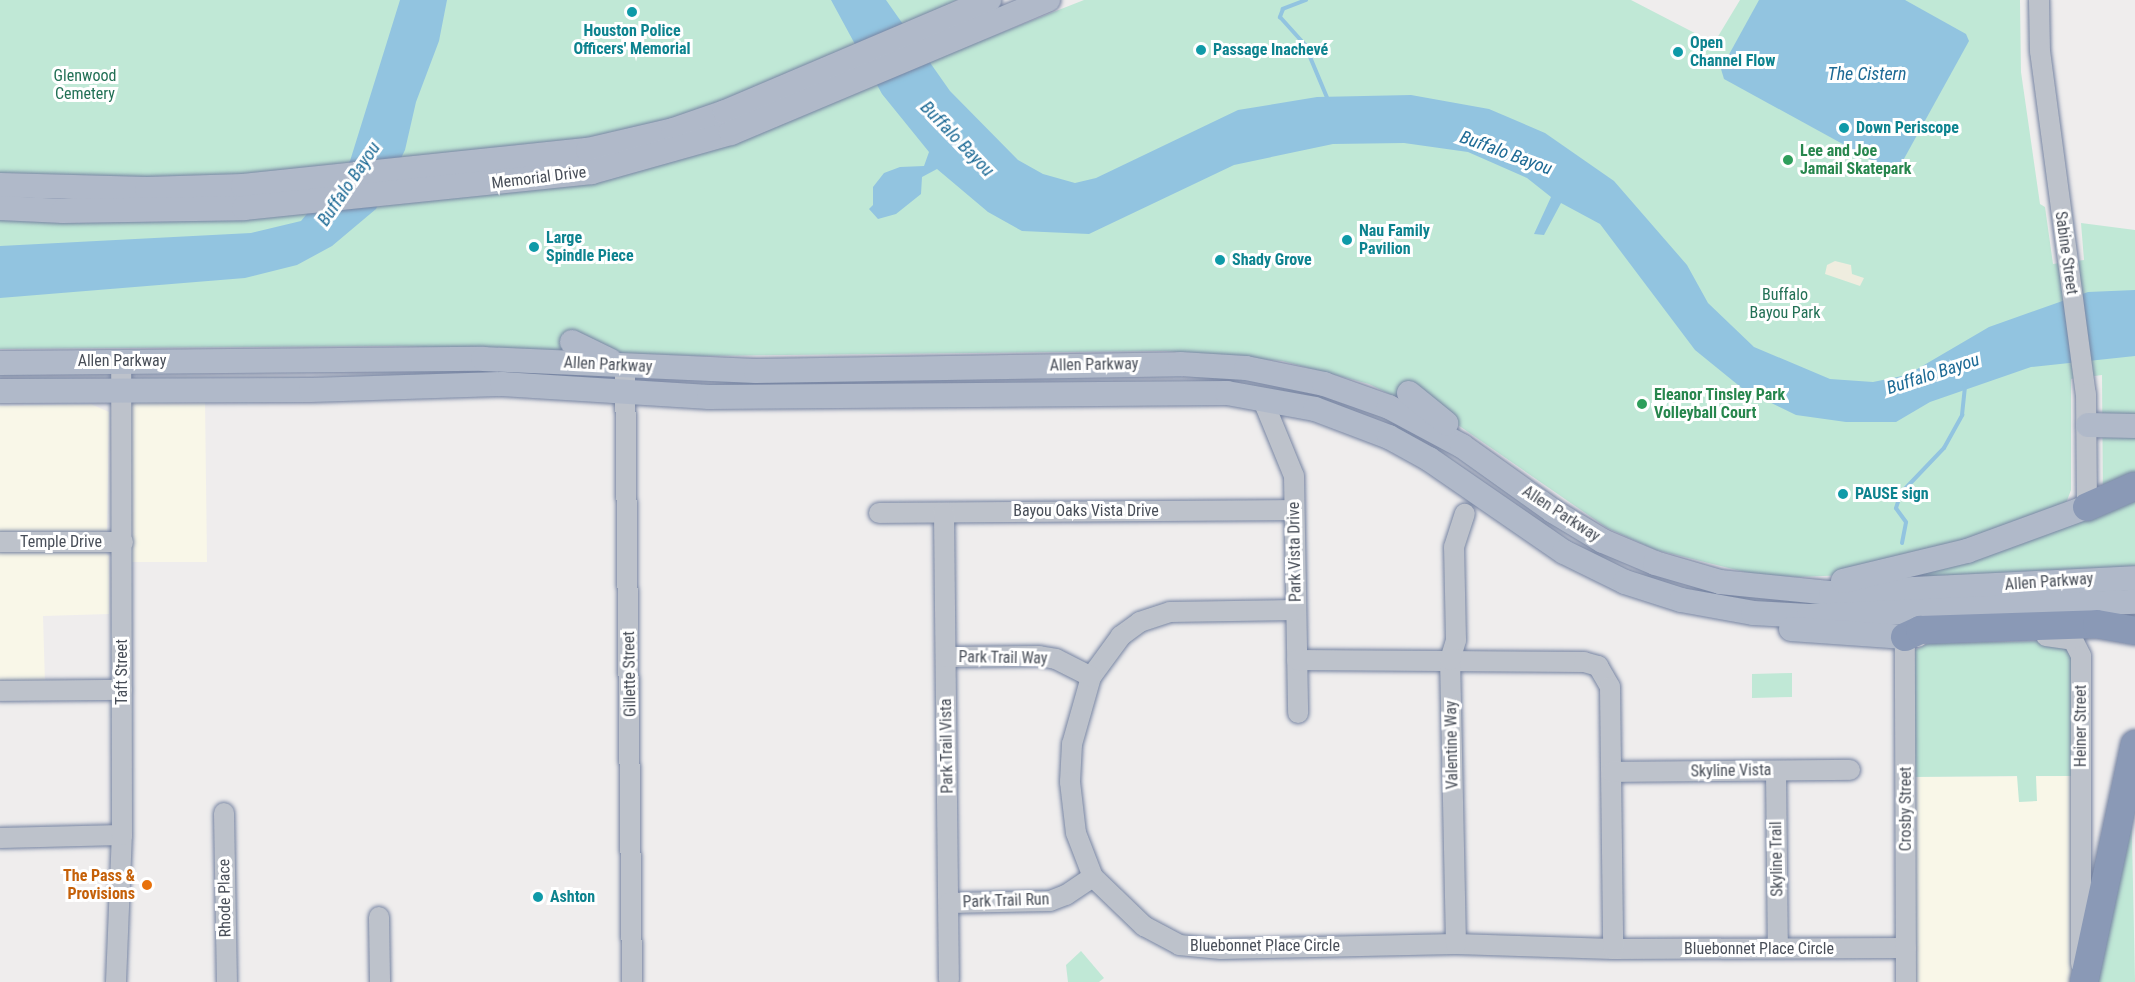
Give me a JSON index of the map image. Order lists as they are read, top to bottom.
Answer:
{
  "streets": {
    "main road": ["Memorial Drive", "Allen Parkway"],
    "street": [
      "Sabine Street",
      "Bayou Oaks Vista Drive",
      "Temple Drive",
      "Park Vista Drive",
      "Park Trail Way",
      "Taft Street",
      "Gillette Street",
      "Heiner Street",
      "Valentine Way",
      "Park Trail Vista",
      "Skyline Vista",
      "Crosby Street",
      "Skyline Trail",
      "Rhode Place",
      "Park Trail Run",
      "Bluebonnet Place Circle"
    ]
  },
  "crossings": [
    ["Allen Parkway", "Park Vista Drive"],
    ["Allen Parkway", "Taft Street"],
    ["Allen Parkway", "Gillette Street"],
    ["Bayou Oaks Vista Drive", "Park Vista Drive"],
    ["Bayou Oaks Vista Drive", "Park Trail Vista"],
    ["Temple Drive", "Taft Street"],
    ["Park Vista Drive", "Bluebonnet Place Circle"],
    ["Park Trail Way", "Park Trail Vista"],
    ["Park Trail Way", "Bluebonnet Place Circle"],
    ["Heiner Street", "Crosby Street"],
    ["Valentine Way", "Bluebonnet Place Circle"],
    ["Park Trail Vista", "Park Trail Run"],
    ["Skyline Vista", "Skyline Trail"],
    ["Crosby Street", "Bluebonnet Place Circle"],
    ["Skyline Trail", "Bluebonnet Place Circle"],
    ["Park Trail Run", "Bluebonnet Place Circle"]
  ],
  "water": ["The Cistern", "Buffalo Bayou"],
  "parks": ["Glenwood Cemetery", "Buffalo Bayou Park"],
  "places": [
    "Houston Police Officers' Memorial",
    "Passage Inachevé",
    "Open Channel Flow",
    "Down Periscope",
    "Lee and Joe Jamail Skatepark",
    "Nau Family Pavilion",
    "Large Spindle Piece",
    "Shady Grove",
    "Eleanor Tinsley Park Volleyball Court",
    "PAUSE sign",
    "The Pass & Provisions",
    "Ashton"
  ]
}
